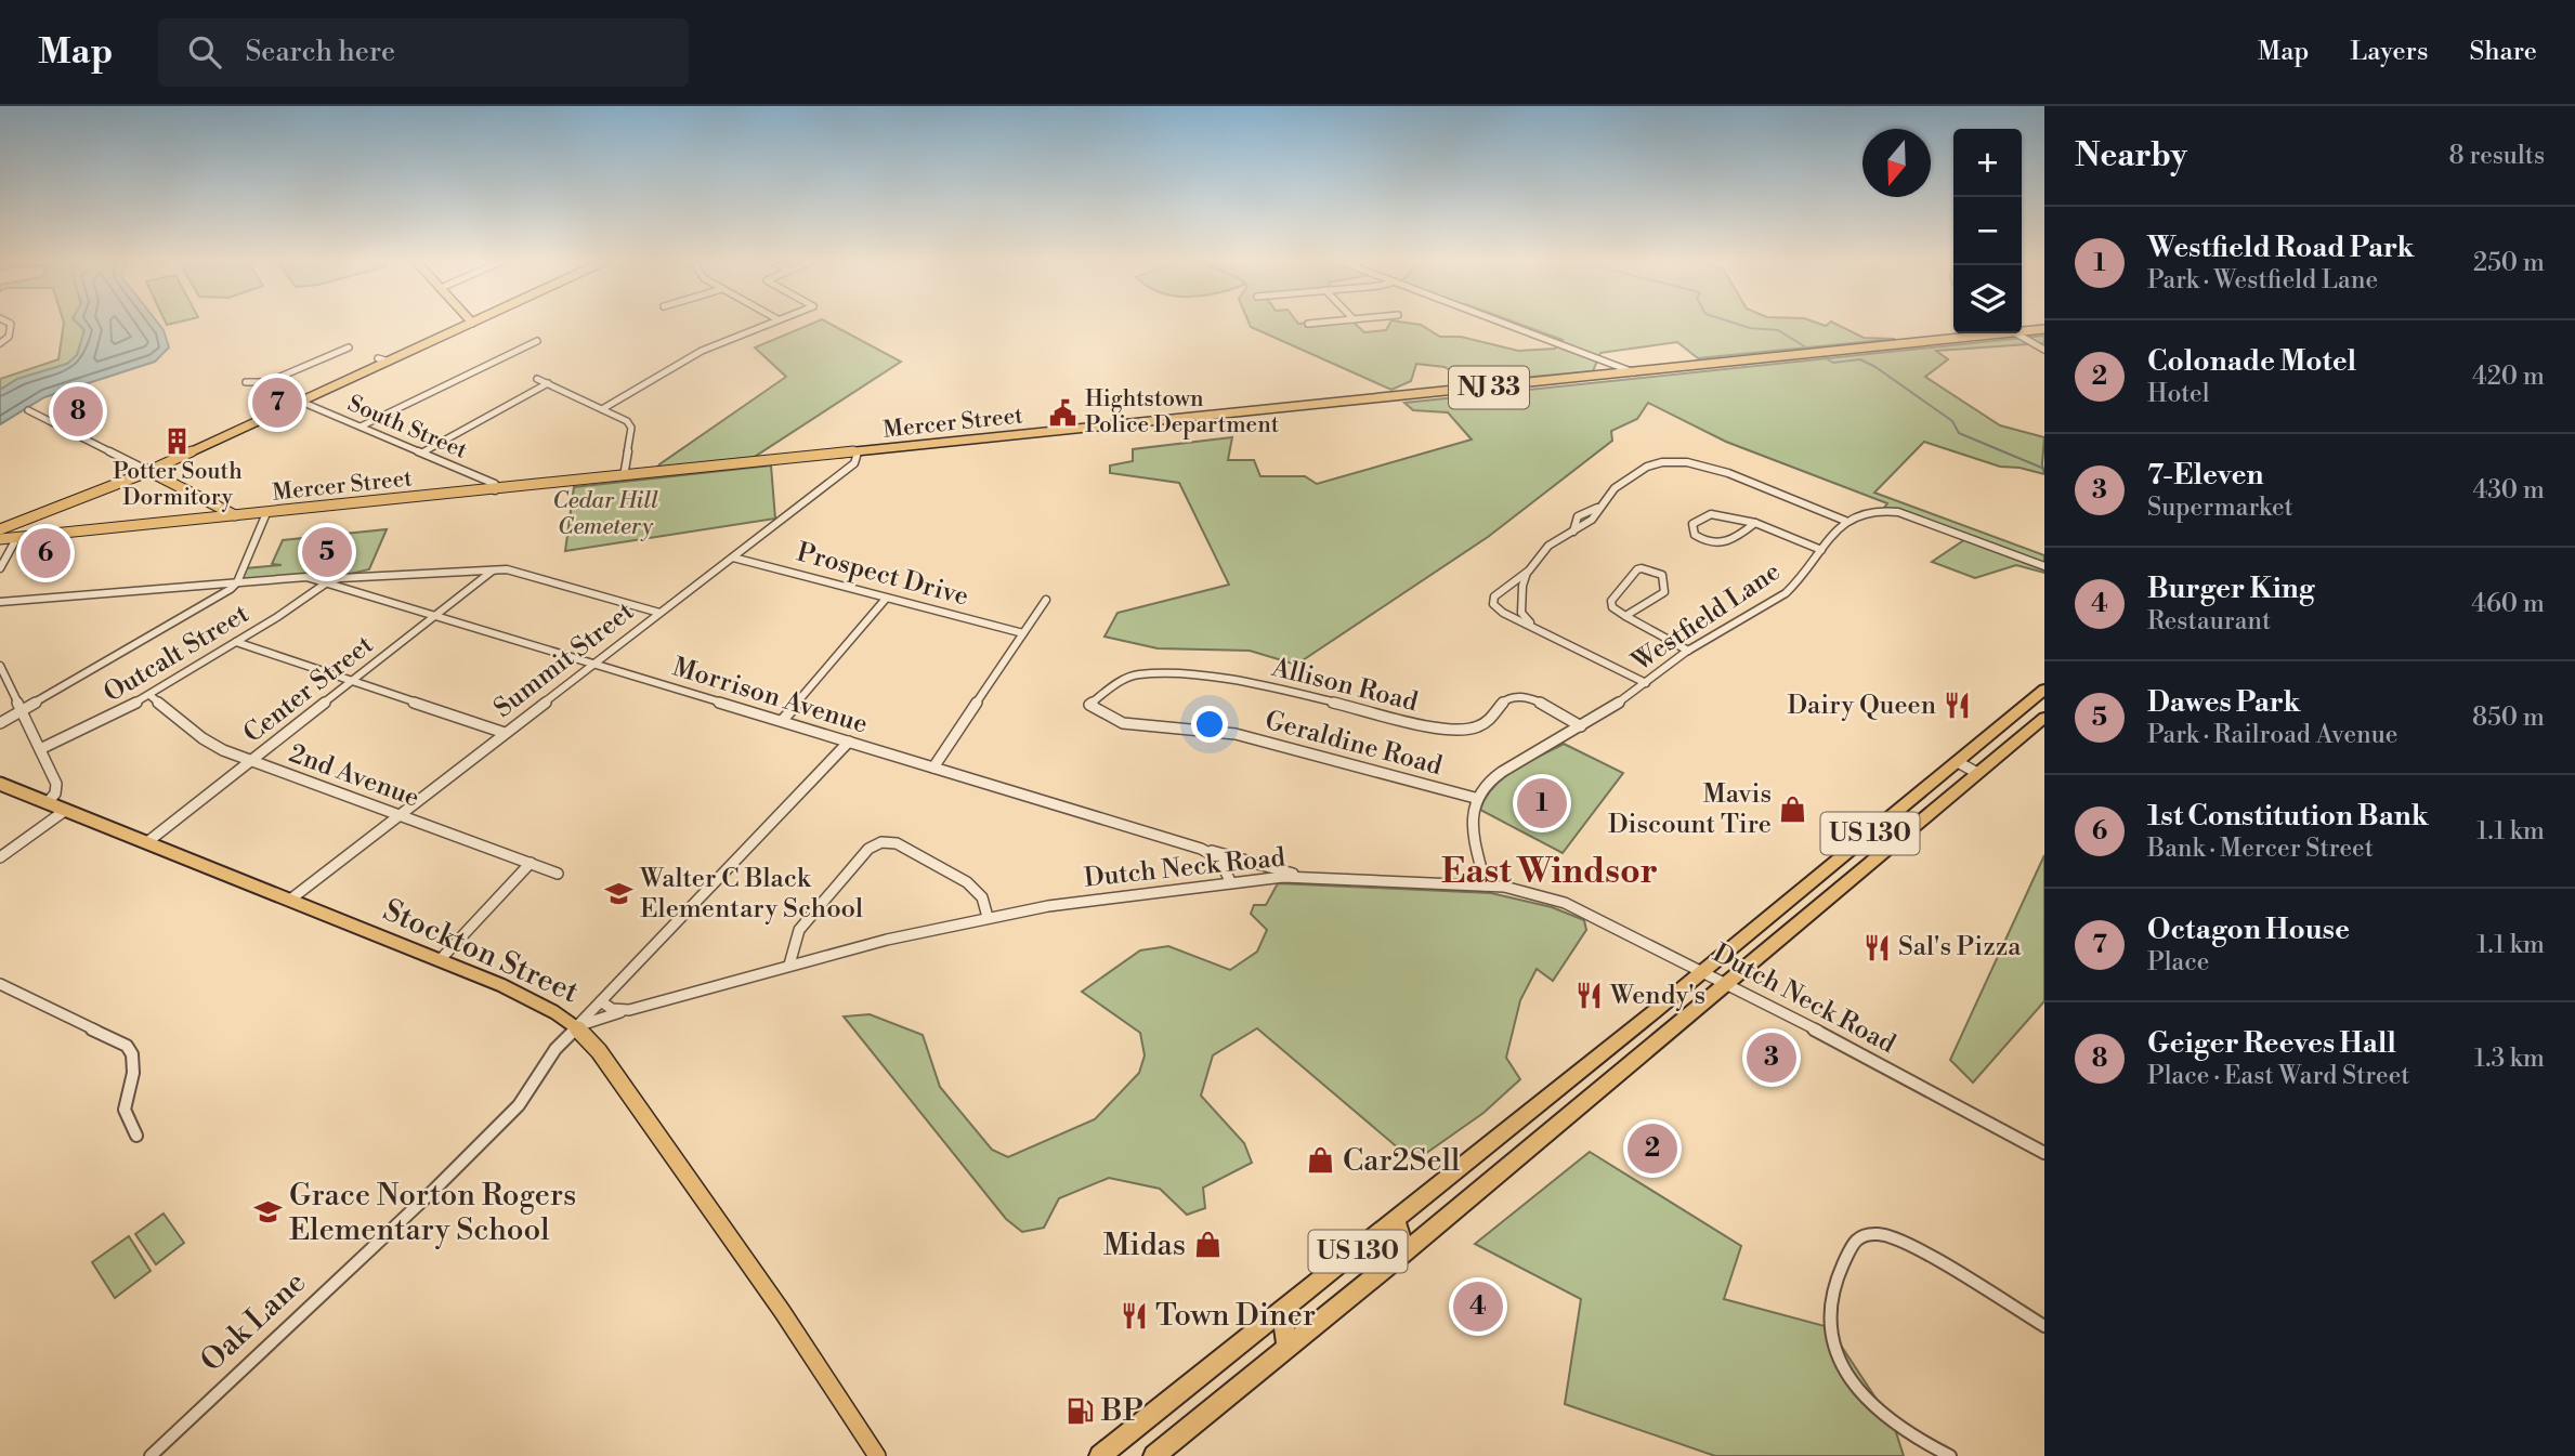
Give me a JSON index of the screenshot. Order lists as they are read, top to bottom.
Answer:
{
  "streets": {
    "highway": ["US 130"],
    "main road": ["NJ 33", "Mercer Street", "Stockton Street"],
    "street": [
      "South Street",
      "Prospect Drive",
      "Westfield Lane",
      "Outcalt Street",
      "Summit Street",
      "Allison Road",
      "Center Street",
      "Morrison Avenue",
      "Geraldine Road",
      "2nd Avenue",
      "Dutch Neck Road",
      "Oak Lane"
    ]
  },
  "crossings": [
    ["Mercer Street", "South Street"],
    ["Mercer Street", "Summit Street"],
    ["Prospect Drive", "Summit Street"],
    ["Westfield Lane", "Allison Road"],
    ["Westfield Lane", "Geraldine Road"],
    ["Outcalt Street", "Morrison Avenue"],
    ["Outcalt Street", "2nd Avenue"],
    ["Summit Street", "Morrison Avenue"],
    ["Summit Street", "2nd Avenue"],
    ["Summit Street", "Stockton Street"],
    ["Allison Road", "Geraldine Road"],
    ["Center Street", "Morrison Avenue"],
    ["Center Street", "2nd Avenue"],
    ["Center Street", "Stockton Street"],
    ["Morrison Avenue", "Dutch Neck Road"],
    ["Morrison Avenue", "Oak Lane"],
    ["US 130", "Dutch Neck Road"],
    ["Dutch Neck Road", "Stockton Street"],
    ["Dutch Neck Road", "Oak Lane"],
    ["Stockton Street", "Oak Lane"]
  ],
  "districts": ["East Windsor"],
  "parks": ["Cedar Hill Cemetery"],
  "places": {
    "public building": ["Hightstown Police Department"],
    "building": ["Potter South Dormitory"],
    "restaurant": [
      "Dairy Queen",
      "Sal's Pizza",
      "Wendy's",
      "Town Diner"
    ],
    "shop": ["Mavis Discount Tire", "Car2Sell", "Midas"],
    "school or university": ["Walter C Black Elementary School", "Grace Norton Rogers Elementary School"],
    "fuel station": ["BP"]
  },
  "north": "bottom",
  "page": {
    "header": "Map",
    "search": "Search here",
    "nav": ["Map", "Layers", "Share"],
    "heading": ["Nearby", "8 results"],
    "map_buttons": ["+", "−"],
    "list": [
      {
        "mark": "1",
        "name": "Westfield Road Park",
        "note": "Park · Westfield Lane",
        "value": "250 m"
      },
      {
        "mark": "2",
        "name": "Colonade Motel",
        "note": "Hotel",
        "value": "420 m"
      },
      {
        "mark": "3",
        "name": "7-Eleven",
        "note": "Supermarket",
        "value": "430 m"
      },
      {
        "mark": "4",
        "name": "Burger King",
        "note": "Restaurant",
        "value": "460 m"
      },
      {
        "mark": "5",
        "name": "Dawes Park",
        "note": "Park · Railroad Avenue",
        "value": "850 m"
      },
      {
        "mark": "6",
        "name": "1st Constitution Bank",
        "note": "Bank · Mercer Street",
        "value": "1.1 km"
      },
      {
        "mark": "7",
        "name": "Octagon House",
        "note": "Place",
        "value": "1.1 km"
      },
      {
        "mark": "8",
        "name": "Geiger Reeves Hall",
        "note": "Place · East Ward Street",
        "value": "1.3 km"
      }
    ],
    "pins": [
      "7",
      "8",
      "5",
      "6",
      "1",
      "3",
      "2",
      "4"
    ]
  }
}
